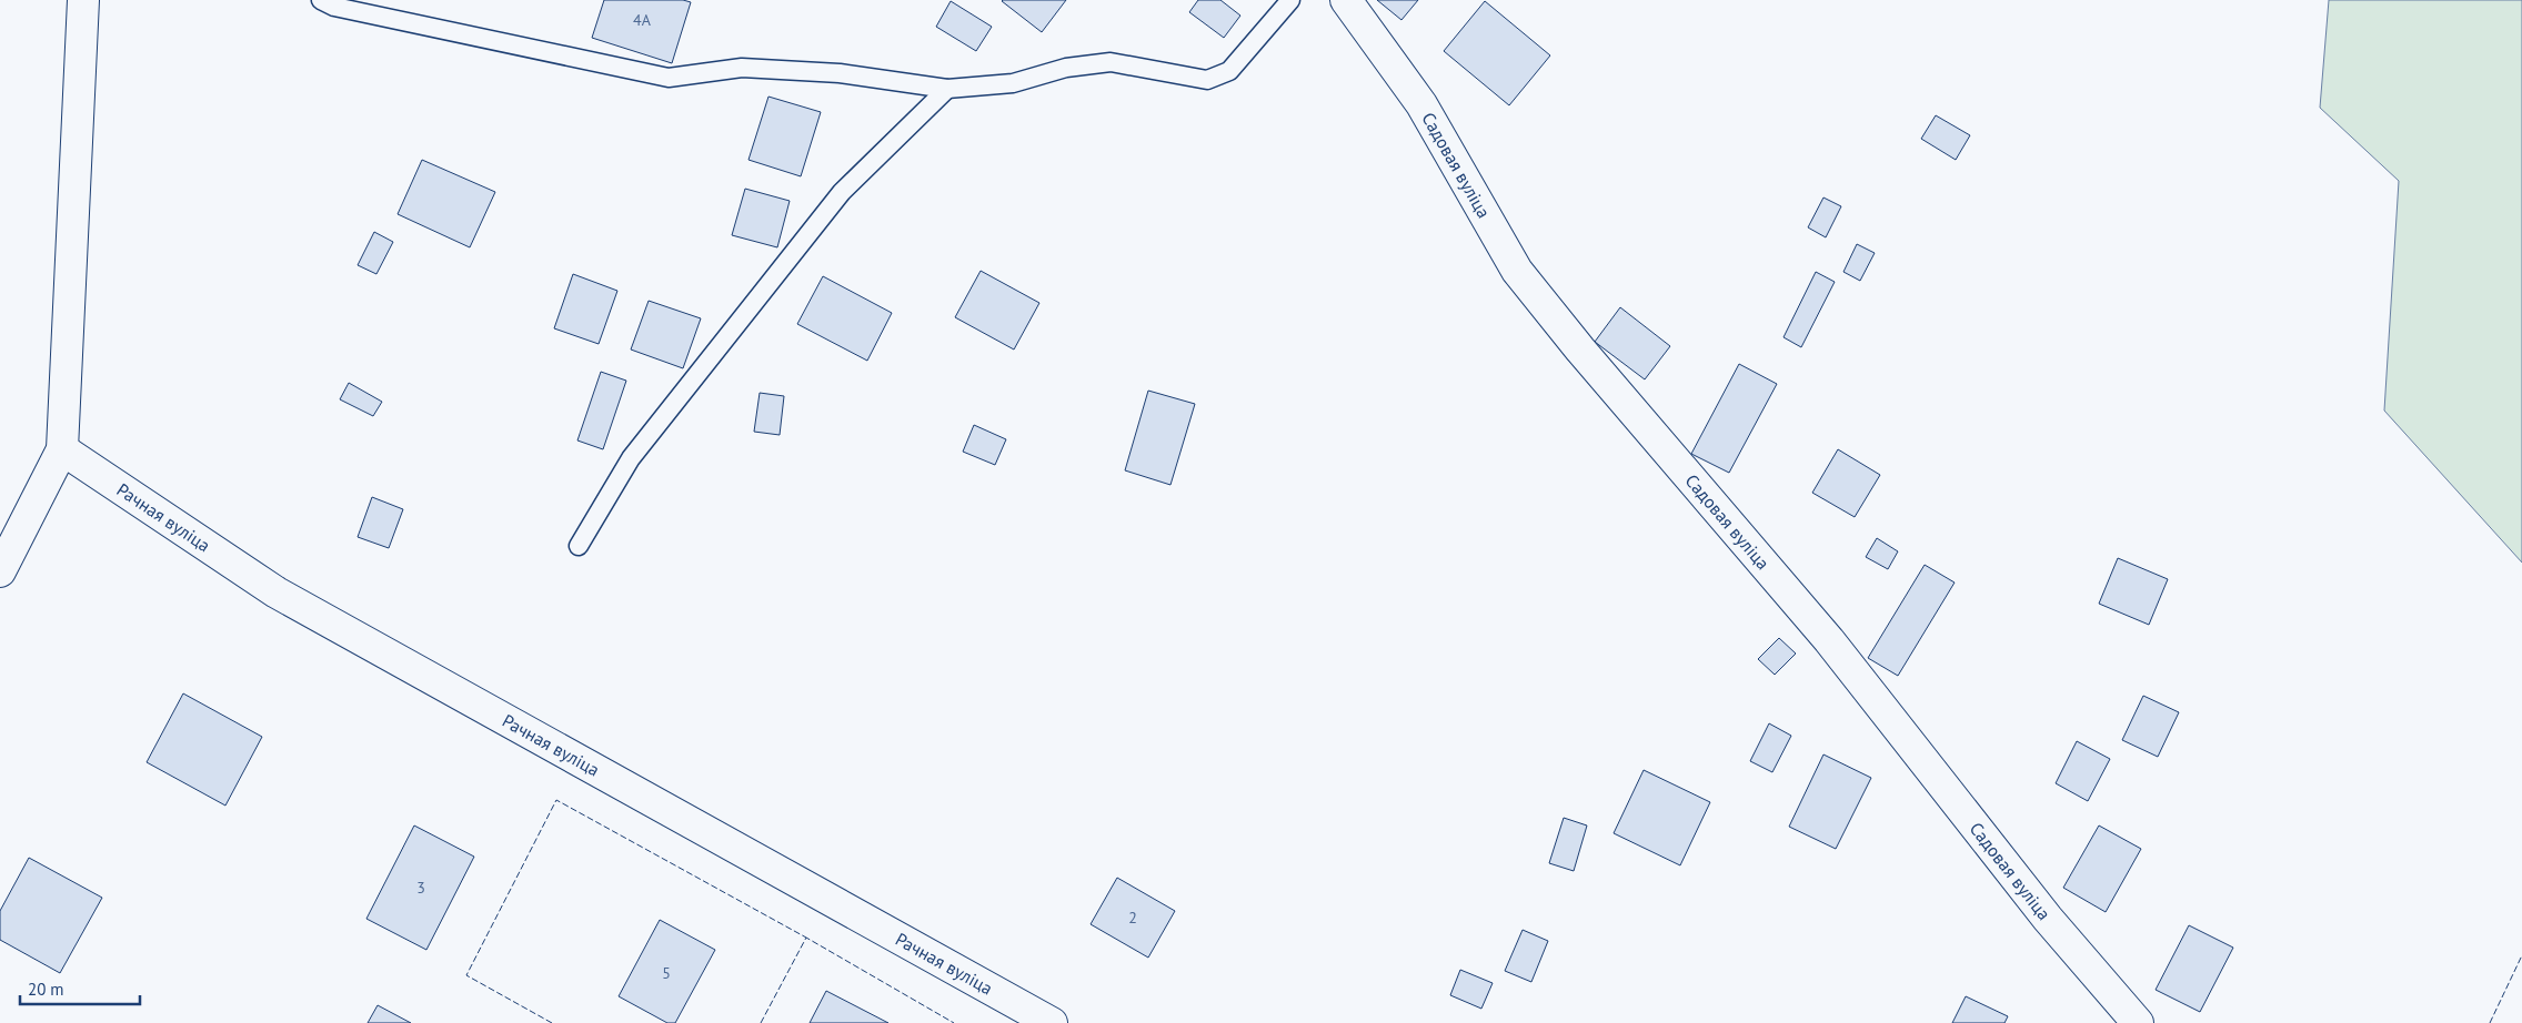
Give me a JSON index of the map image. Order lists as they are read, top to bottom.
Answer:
{
  "streets": {
    "street": ["Садовая вуліца", "Рачная вуліца"]
  },
  "house_numbers": [
    "4А",
    "3",
    "2",
    "5"
  ],
  "scale_bar": "20 m"
}
